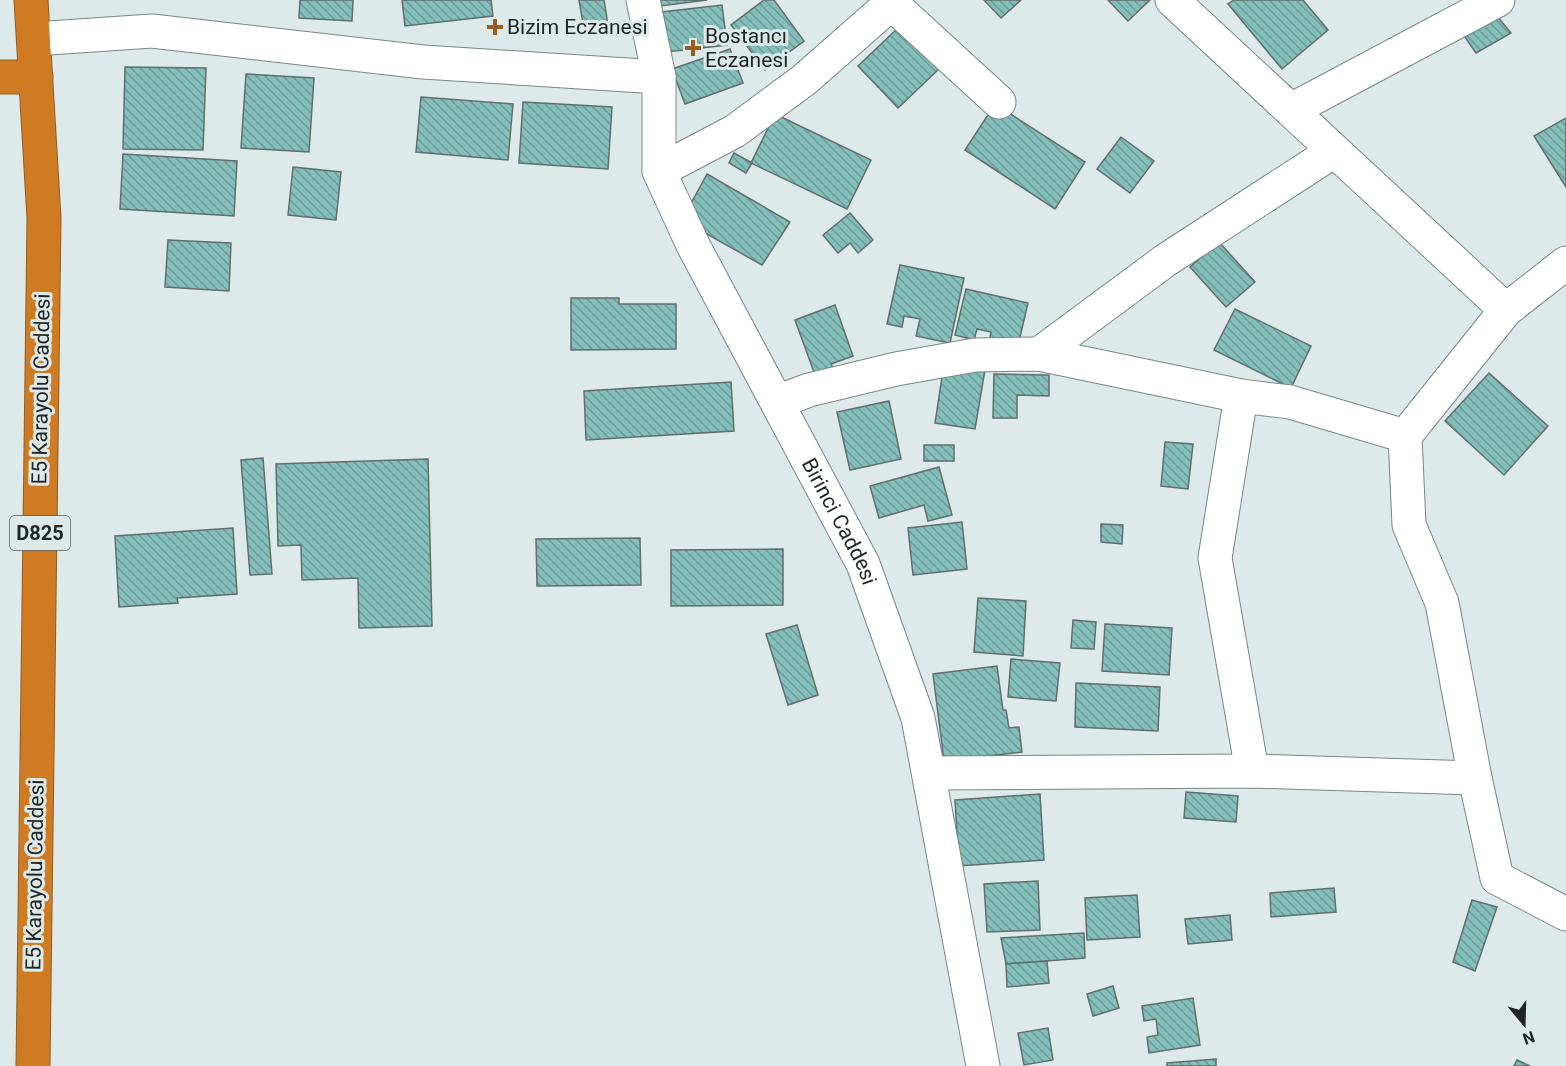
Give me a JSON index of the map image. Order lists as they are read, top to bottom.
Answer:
{
  "streets": {
    "highway": ["E5 Karayolu Caddesi", "D825"],
    "street": ["Birinci Caddesi"]
  },
  "places": {
    "health": ["Bizim Eczanesi", "Bostancı Eczanesi"]
  },
  "north": "bottom"
}
